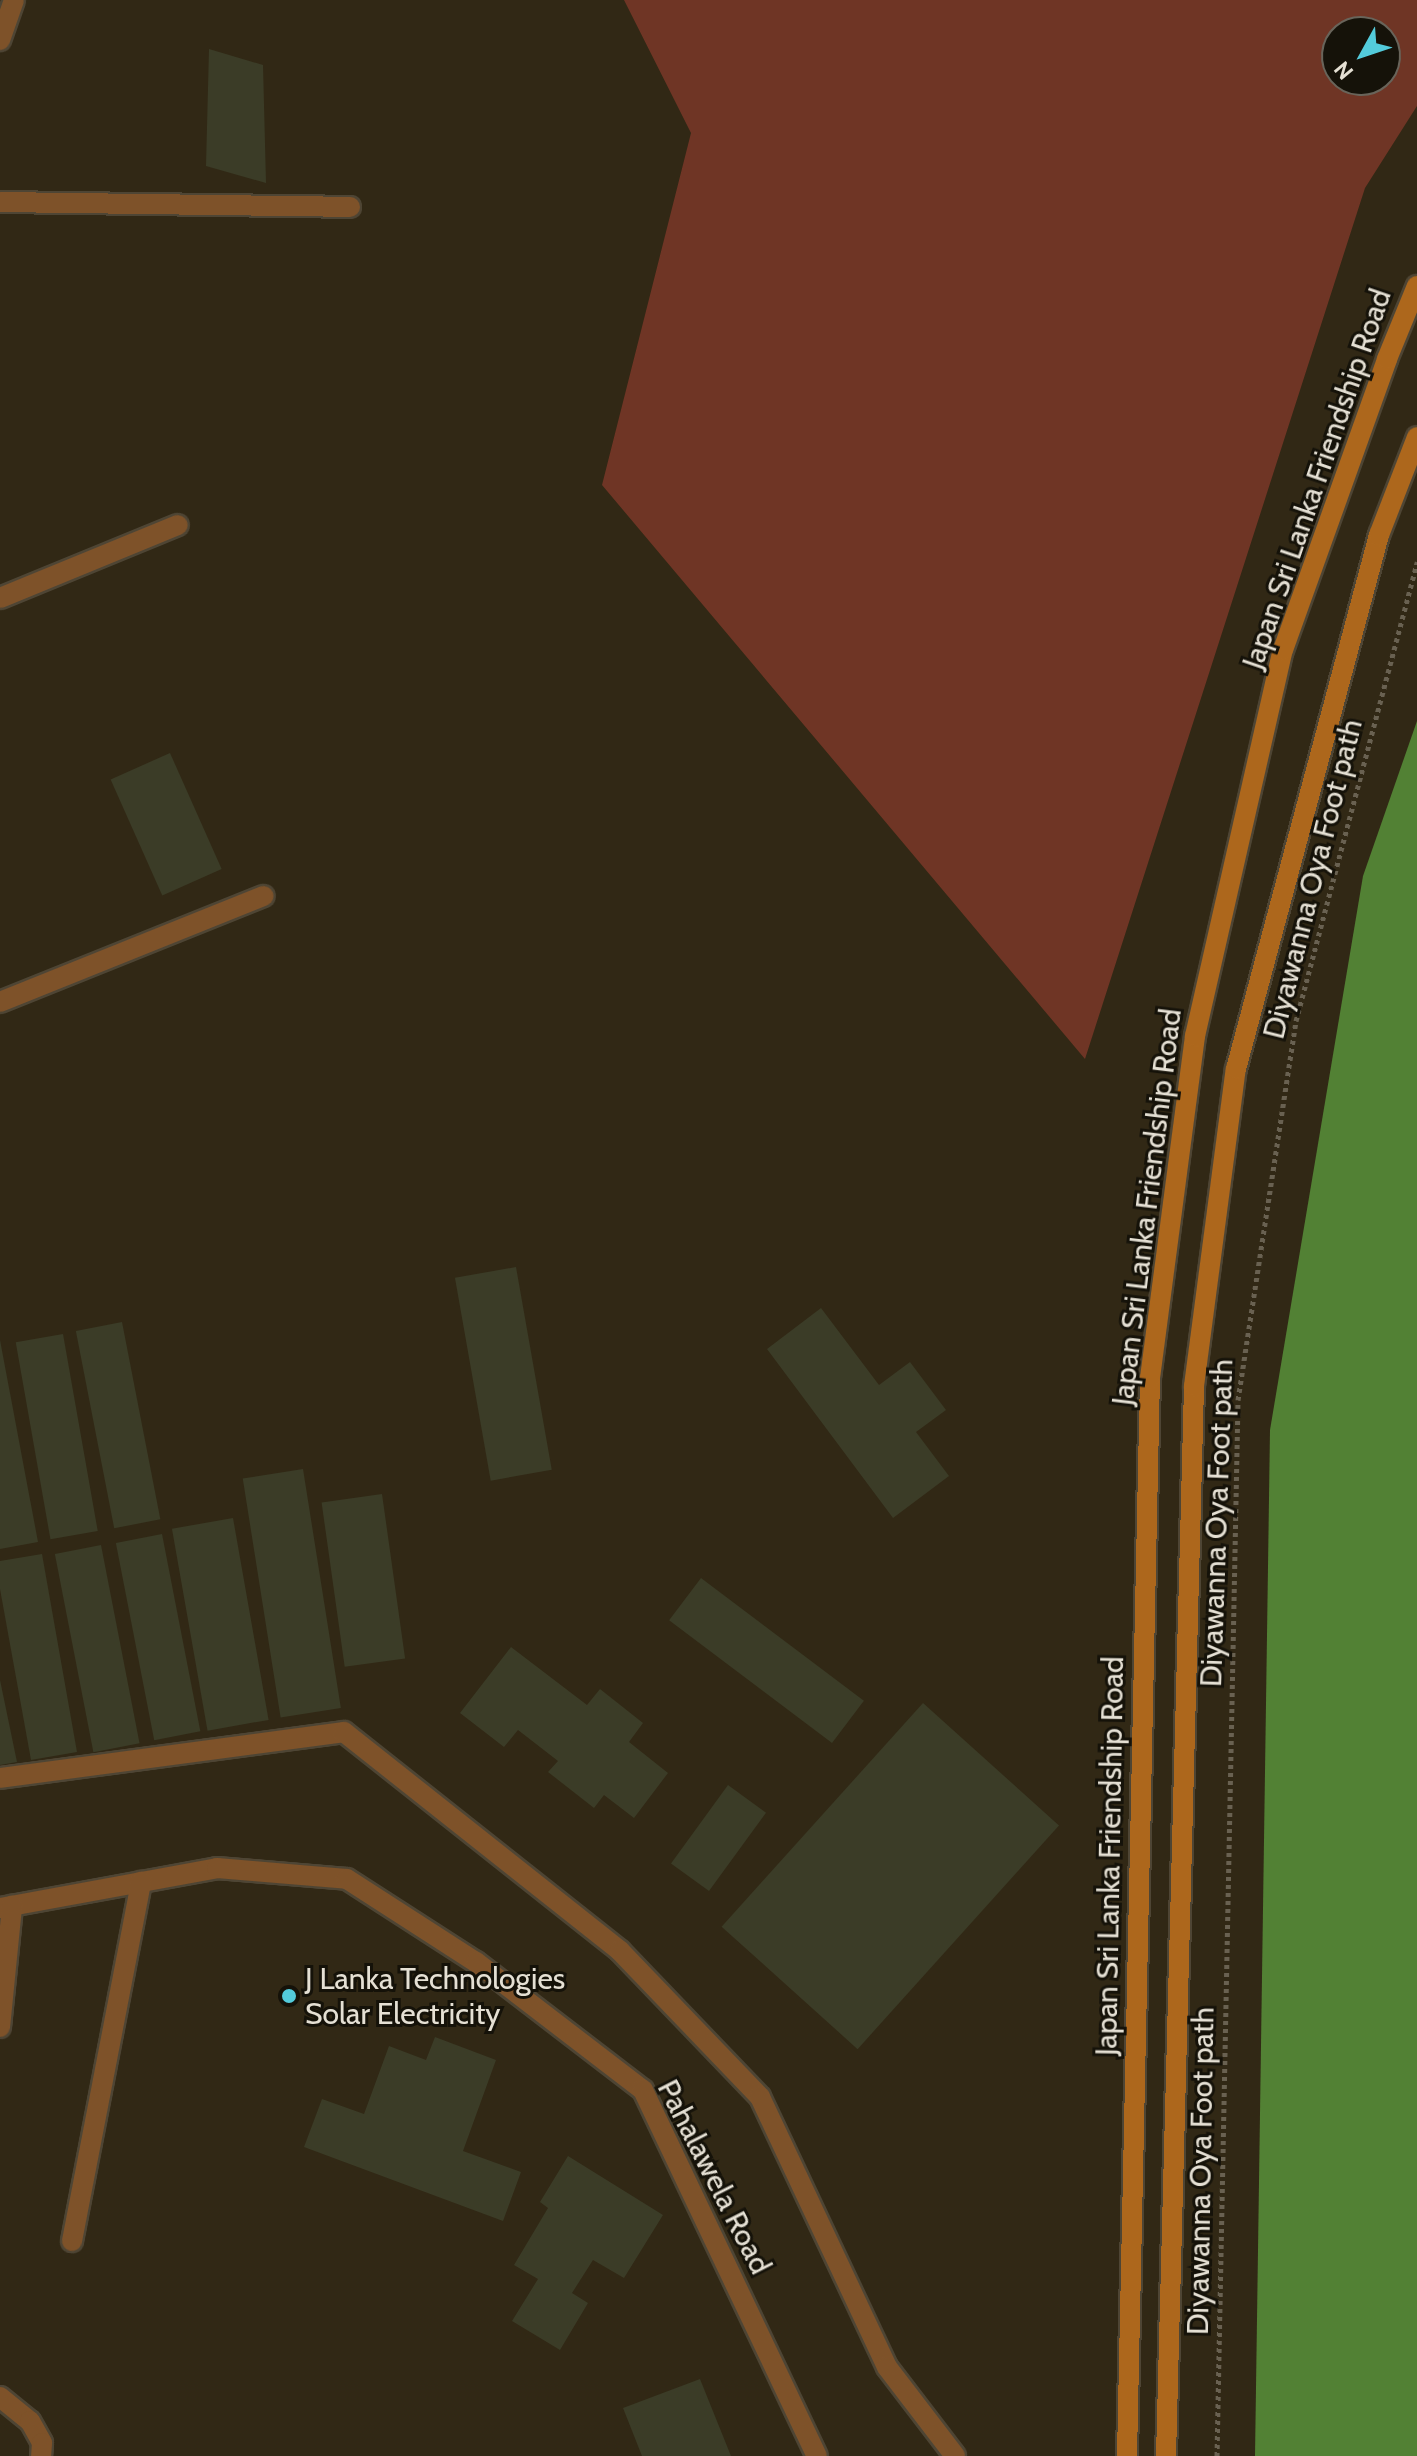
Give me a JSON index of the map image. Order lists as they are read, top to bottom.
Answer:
{
  "streets": {
    "main road": ["Japan Sri Lanka Friendship Road"],
    "street": ["Pahalawela Road"],
    "path": ["Diyawanna Oya Foot path"]
  },
  "places": ["J Lanka Technologies Solar Electricity"],
  "north": "bottom left"
}
